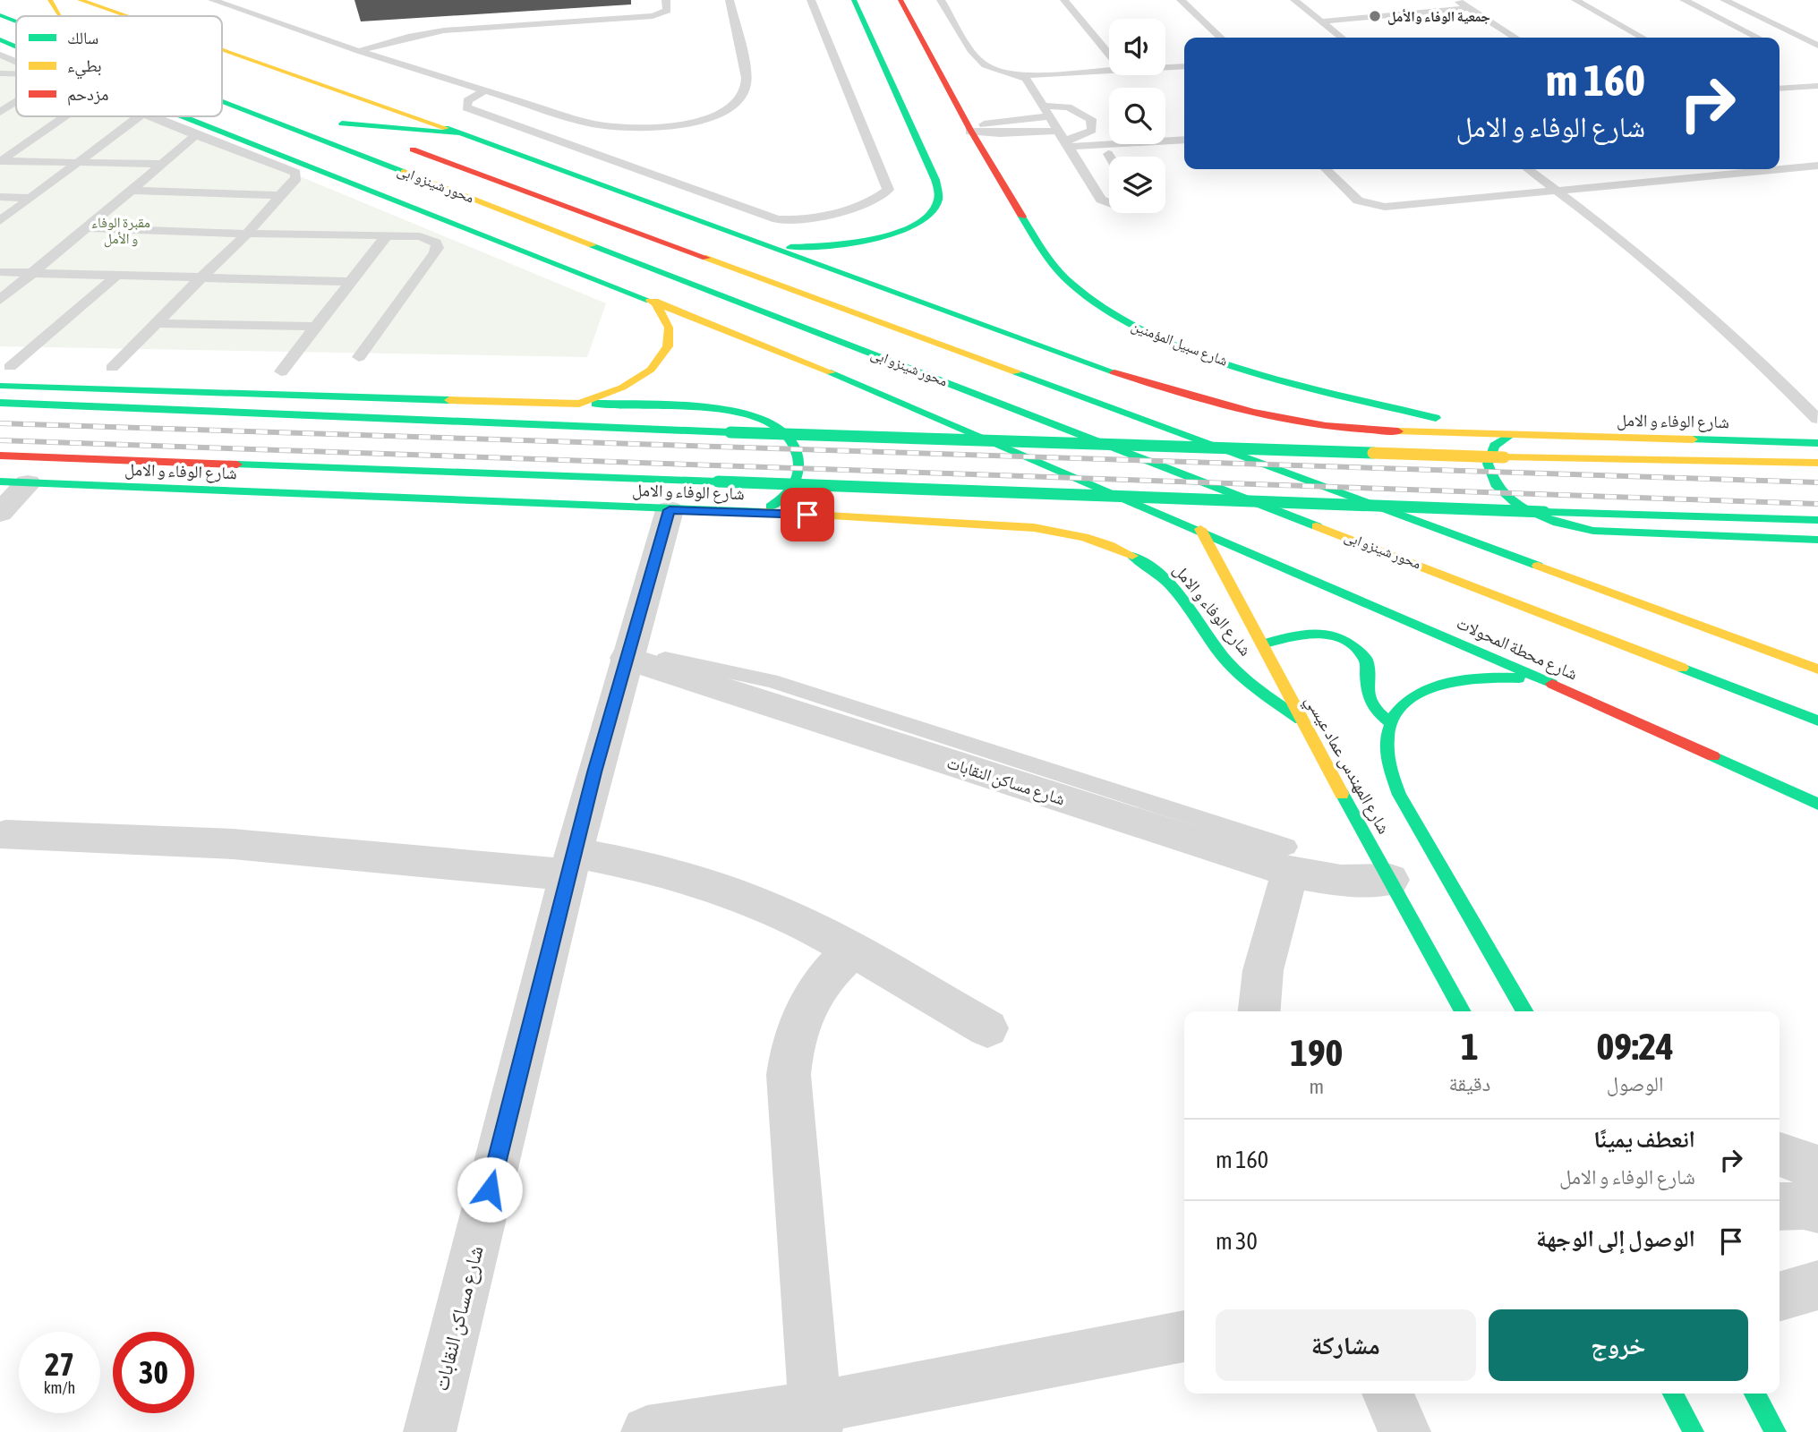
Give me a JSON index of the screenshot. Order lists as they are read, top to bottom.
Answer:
{
  "streets": {
    "main road": [
      "محور شينزو ابى",
      "شارع سبيل المؤمنين",
      "شارع الوفاء و الامل",
      "شارع محطة المحولات",
      "شارع المهندس عماد عيسي"
    ],
    "street": ["شارع مساكن النقابات"]
  },
  "crossings": [
    ["شارع سبيل المؤمنين", "شارع الوفاء و الامل"],
    ["شارع الوفاء و الامل", "شارع المهندس عماد عيسي"],
    ["شارع الوفاء و الامل", "شارع مساكن النقابات"],
    ["شارع محطة المحولات", "شارع المهندس عماد عيسي"],
    ["شارع المهندس عماد عيسي", "شارع مساكن النقابات"]
  ],
  "parks": ["مقبرة الوفاء و الأمل"],
  "places": ["جمعية الوفاء والأمل"],
  "legend": ["سالك", "بطيء", "مزدحم"],
  "page": {
    "turn": ["160 m", "شارع الوفاء و الامل"],
    "eta": [
      "09:24",
      "الوصول",
      "1",
      "دقيقة",
      "190",
      "m"
    ],
    "list": [
      {
        "name": "انعطف يمينًا",
        "note": "شارع الوفاء و الامل",
        "value": "160 m"
      },
      {
        "name": "الوصول إلى الوجهة",
        "value": "30 m"
      }
    ],
    "buttons": ["خروج", "مشاركة"],
    "speed": "27 km/h",
    "limit": "30"
  }
}
